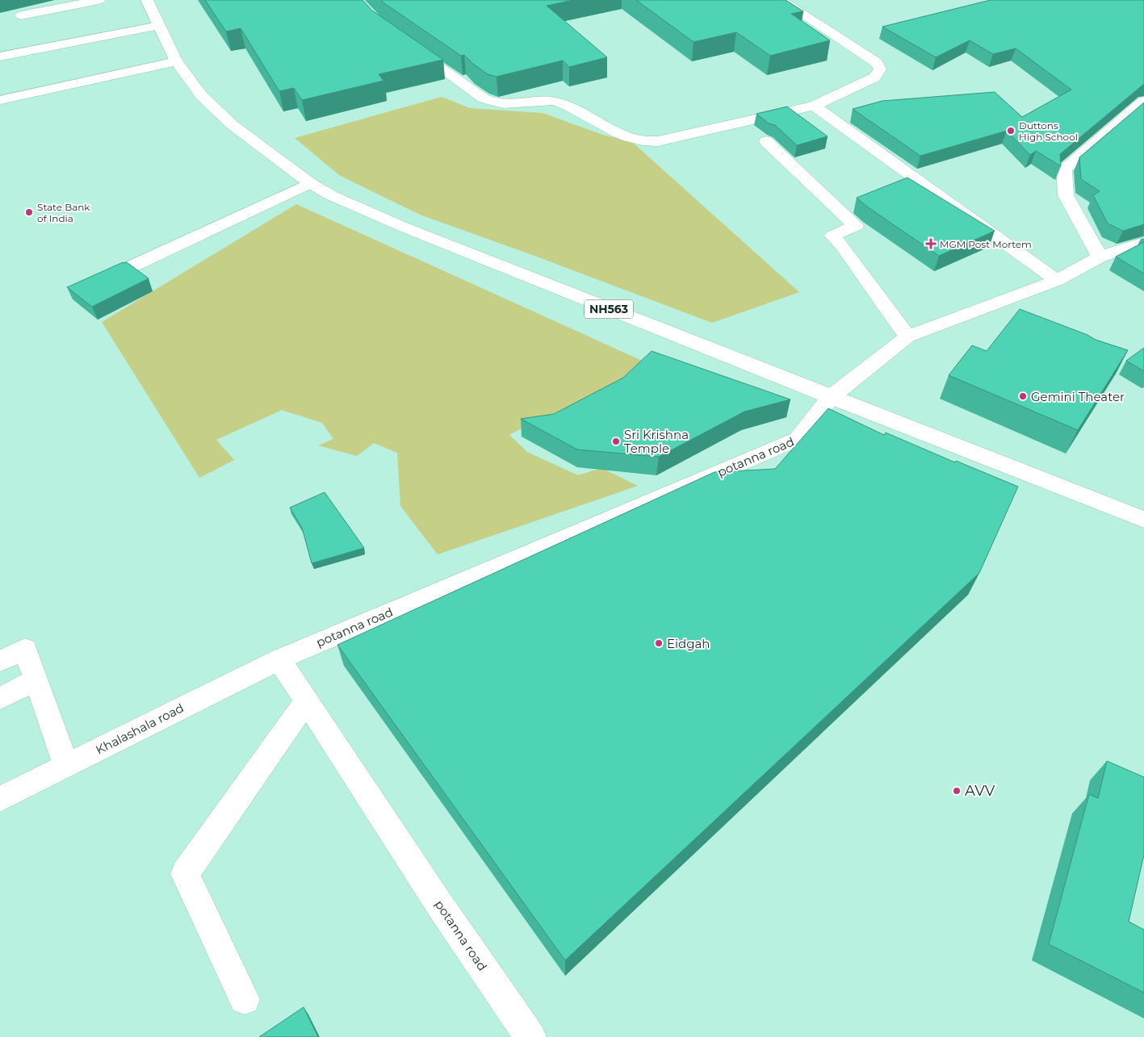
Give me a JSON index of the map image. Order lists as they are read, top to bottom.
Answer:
{
  "streets": {
    "main road": ["NH563", "potanna road", "Khalashala road"]
  },
  "crossings": [
    ["NH563", "potanna road"],
    ["potanna road", "Khalashala road"]
  ],
  "places": {
    "other": [
      "Duttons High School",
      "State Bank of India",
      "Gemini Theater",
      "Sri Krishna Temple",
      "Eidgah",
      "AVV"
    ],
    "health": ["MGM Post Mortem"]
  }
}
